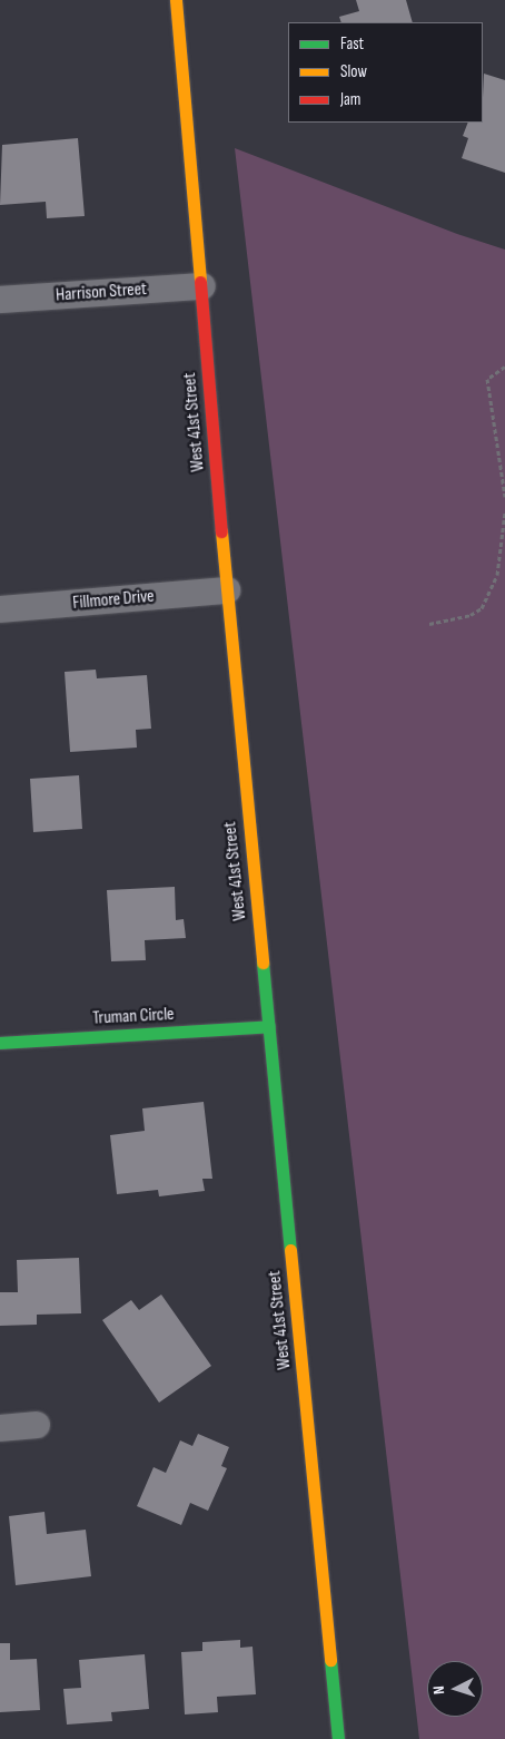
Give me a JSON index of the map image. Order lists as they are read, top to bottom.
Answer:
{
  "streets": {
    "street": [
      "Harrison Street",
      "West 41st Street",
      "Fillmore Drive",
      "Truman Circle"
    ]
  },
  "crossings": [
    ["Harrison Street", "West 41st Street"],
    ["West 41st Street", "Fillmore Drive"],
    ["West 41st Street", "Truman Circle"]
  ],
  "legend": ["Fast", "Slow", "Jam"],
  "north": "left"
}
